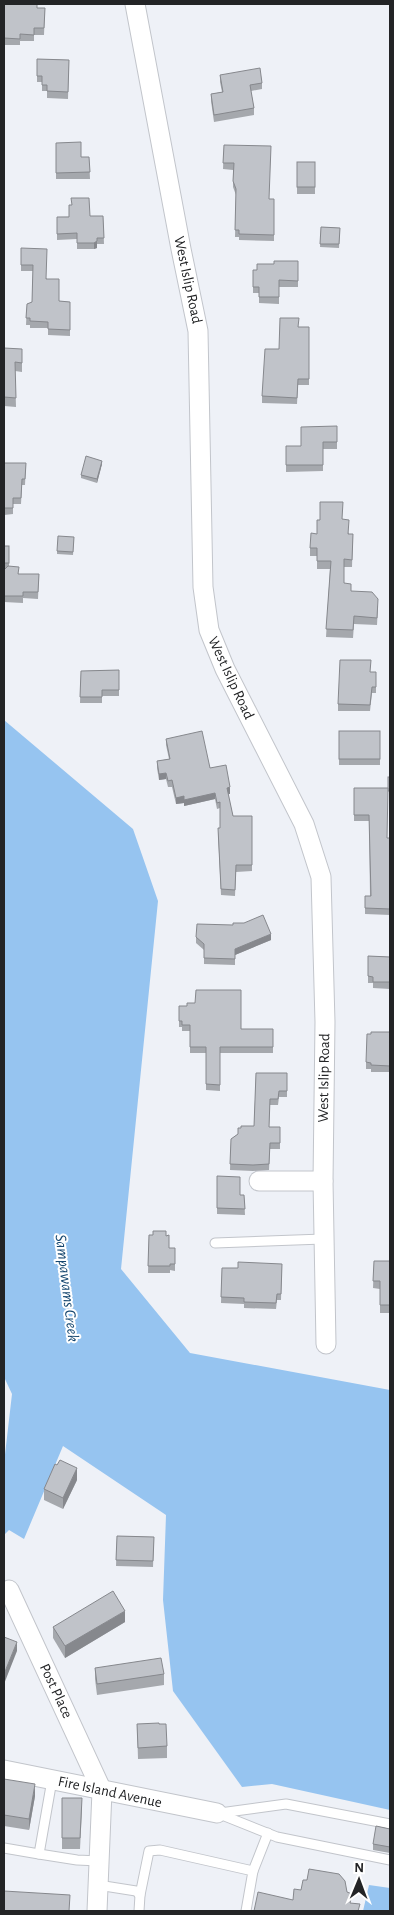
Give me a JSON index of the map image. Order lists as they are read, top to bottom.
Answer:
{
  "streets": {
    "street": ["West Islip Road", "Post Place", "Fire Island Avenue"]
  },
  "crossings": [
    ["Post Place", "Fire Island Avenue"]
  ],
  "water": ["Sampawams Creek"],
  "north": "top"
}
